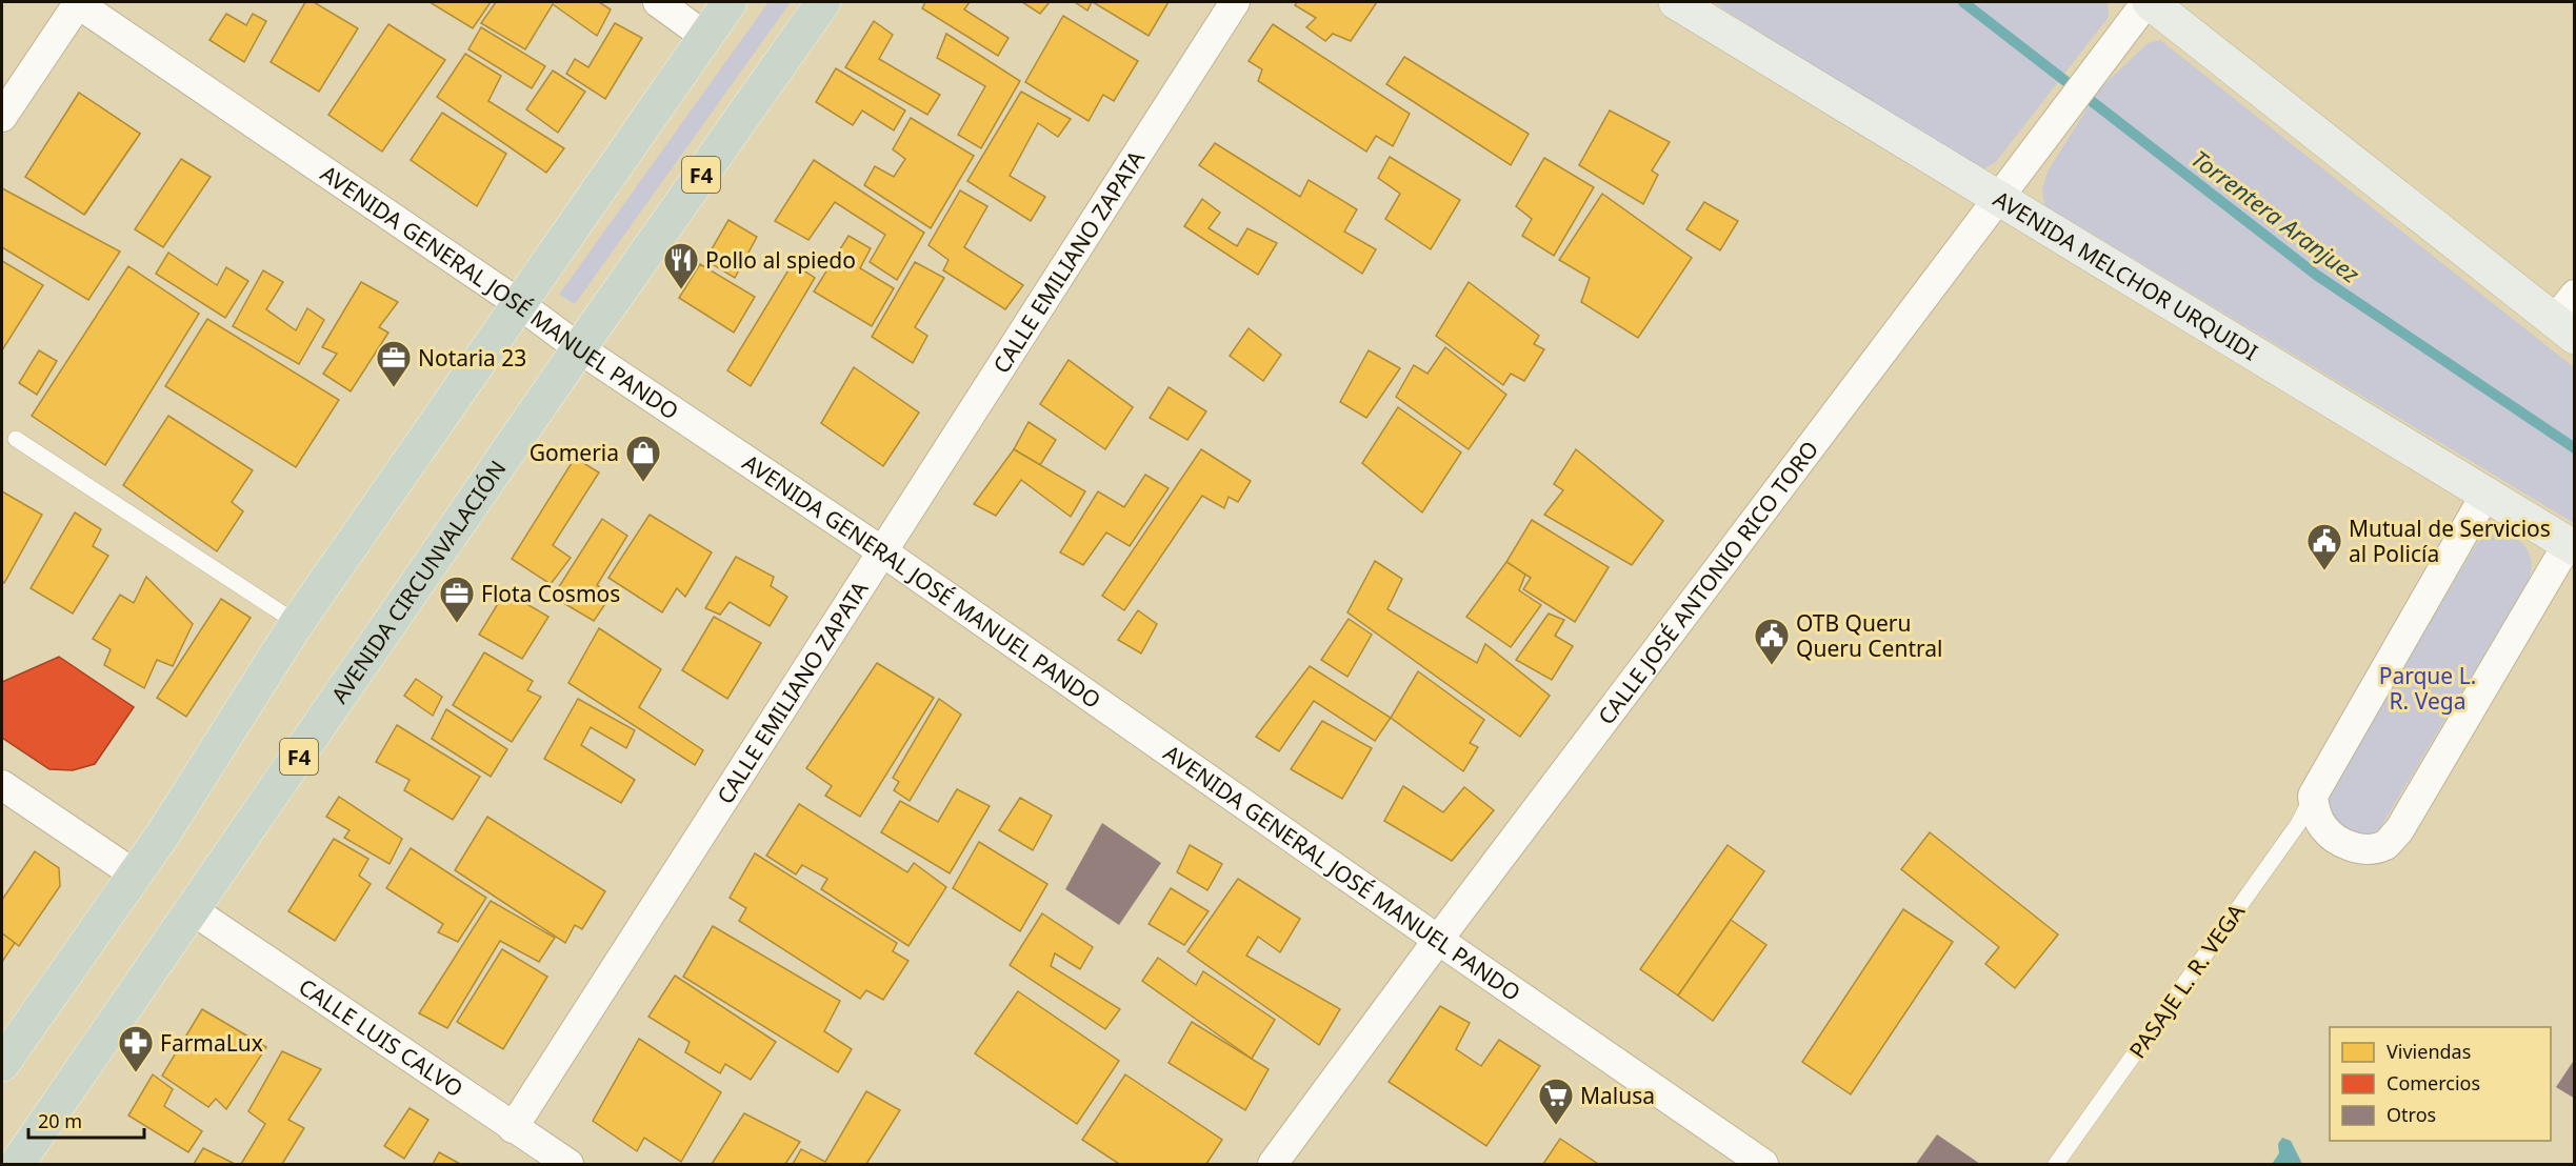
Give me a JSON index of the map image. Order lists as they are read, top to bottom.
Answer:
{
  "streets": {
    "highway": ["F4", "AVENIDA CIRCUNVALACIÓN"],
    "main road": ["AVENIDA MELCHOR URQUIDI"],
    "street": [
      "CALLE EMILIANO ZAPATA",
      "AVENIDA GENERAL JOSÉ MANUEL PANDO",
      "CALLE JOSÉ ANTONIO RICO TORO",
      "CALLE LUIS CALVO"
    ],
    "lane": ["PASAJE L. R. VEGA"]
  },
  "crossings": [
    ["CALLE EMILIANO ZAPATA", "AVENIDA GENERAL JOSÉ MANUEL PANDO"],
    ["CALLE EMILIANO ZAPATA", "CALLE LUIS CALVO"],
    ["AVENIDA MELCHOR URQUIDI", "CALLE JOSÉ ANTONIO RICO TORO"],
    ["AVENIDA GENERAL JOSÉ MANUEL PANDO", "AVENIDA CIRCUNVALACIÓN"],
    ["AVENIDA GENERAL JOSÉ MANUEL PANDO", "CALLE JOSÉ ANTONIO RICO TORO"],
    ["AVENIDA CIRCUNVALACIÓN", "CALLE LUIS CALVO"]
  ],
  "water": ["Torrentera Aranjuez"],
  "parks": ["Parque L. R. Vega"],
  "places": {
    "restaurant": ["Pollo al spiedo"],
    "office": ["Notaria 23", "Flota Cosmos"],
    "shop": ["Gomeria"],
    "public building": ["Mutual de Servicios al Policía", "OTB Queru Queru Central"],
    "pharmacy": ["FarmaLux"],
    "supermarket": ["Malusa"]
  },
  "legend": ["Viviendas", "Comercios", "Otros"],
  "scale_bar": "20 m"
}
